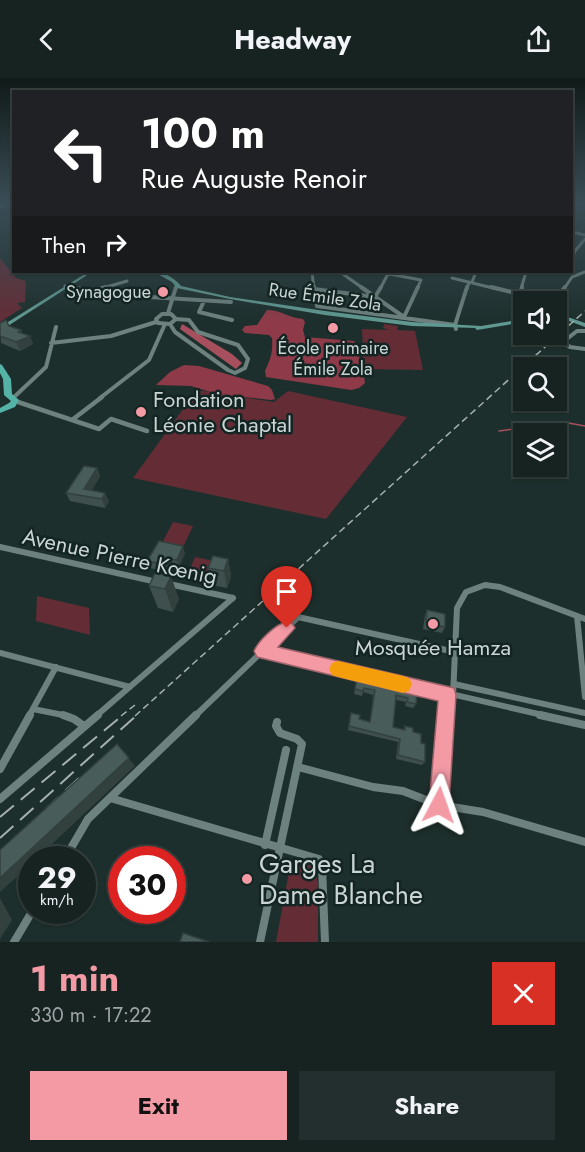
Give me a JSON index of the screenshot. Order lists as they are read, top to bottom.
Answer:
{
  "streets": {
    "main road": ["Rue Émile Zola"],
    "street": ["Avenue Pierre Kœnig"]
  },
  "places": [
    "Synagogue",
    "École primaire Émile Zola",
    "Fondation Léonie Chaptal",
    "Mosquée Hamza",
    "Garges La Dame Blanche"
  ],
  "page": {
    "header": "Headway",
    "turn": ["100 m", "Rue Auguste Renoir"],
    "then": "Then",
    "speed": "29 km/h",
    "limit": "30",
    "heading": ["1 min", "330 m · 17:22"],
    "buttons": ["Exit", "Share"]
  }
}
